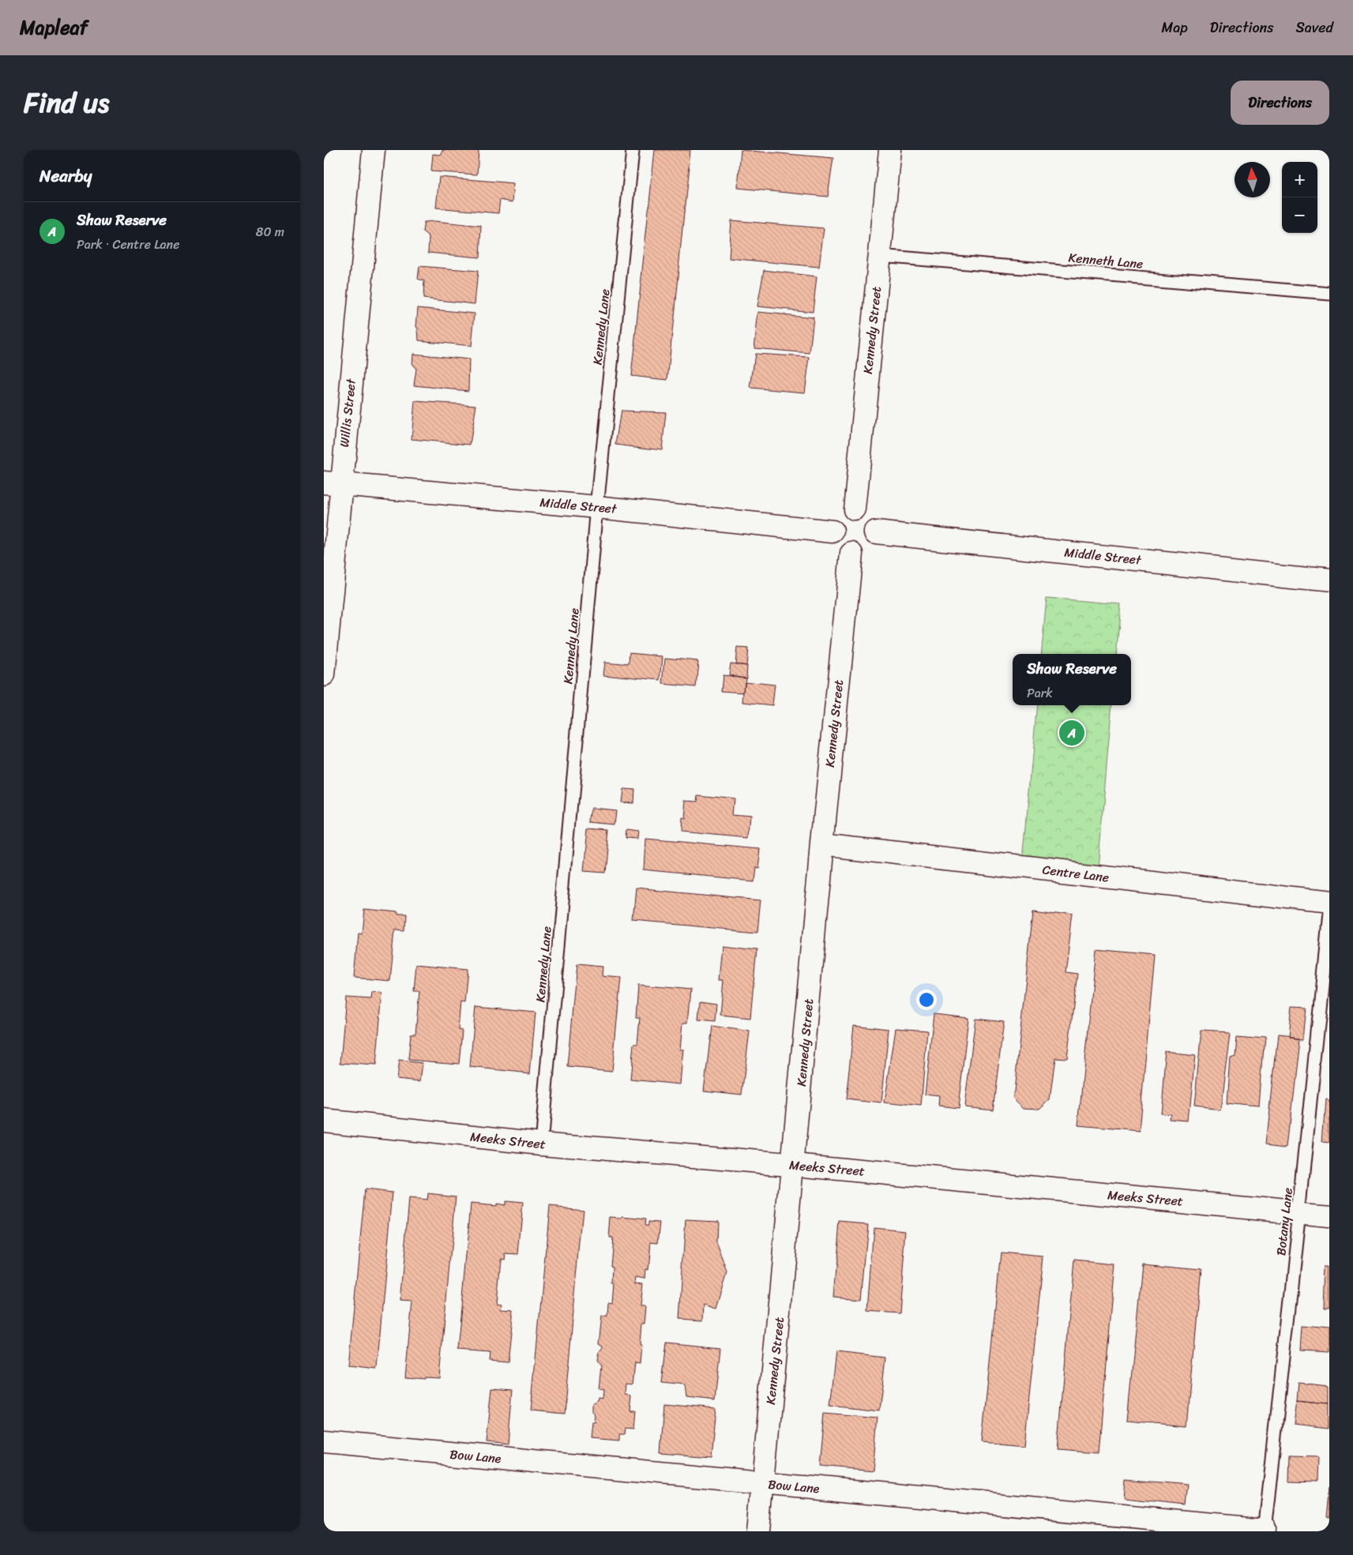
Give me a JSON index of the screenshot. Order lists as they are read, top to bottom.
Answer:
{
  "streets": {
    "street": [
      "Kennedy Street",
      "Willis Street",
      "Middle Street",
      "Centre Lane",
      "Meeks Street",
      "Bow Lane"
    ],
    "lane": ["Kenneth Lane", "Kennedy Lane", "Botany Lane"]
  },
  "crossings": [
    ["Kenneth Lane", "Kennedy Street"],
    ["Kennedy Lane", "Middle Street"],
    ["Kennedy Lane", "Meeks Street"],
    ["Kennedy Street", "Middle Street"],
    ["Kennedy Street", "Centre Lane"],
    ["Kennedy Street", "Meeks Street"],
    ["Kennedy Street", "Bow Lane"],
    ["Willis Street", "Middle Street"],
    ["Meeks Street", "Botany Lane"],
    ["Botany Lane", "Bow Lane"]
  ],
  "north": "top",
  "page": {
    "header": "Mapleaf",
    "nav": ["Map", "Directions", "Saved"],
    "title": "Find us",
    "buttons": "Directions",
    "heading": "Nearby",
    "map_buttons": ["+", "−"],
    "list": [
      {
        "mark": "A",
        "name": "Shaw Reserve",
        "note": "Park · Centre Lane",
        "value": "80 m"
      }
    ],
    "popup": ["Shaw Reserve", "Park"],
    "pins": "A"
  }
}
